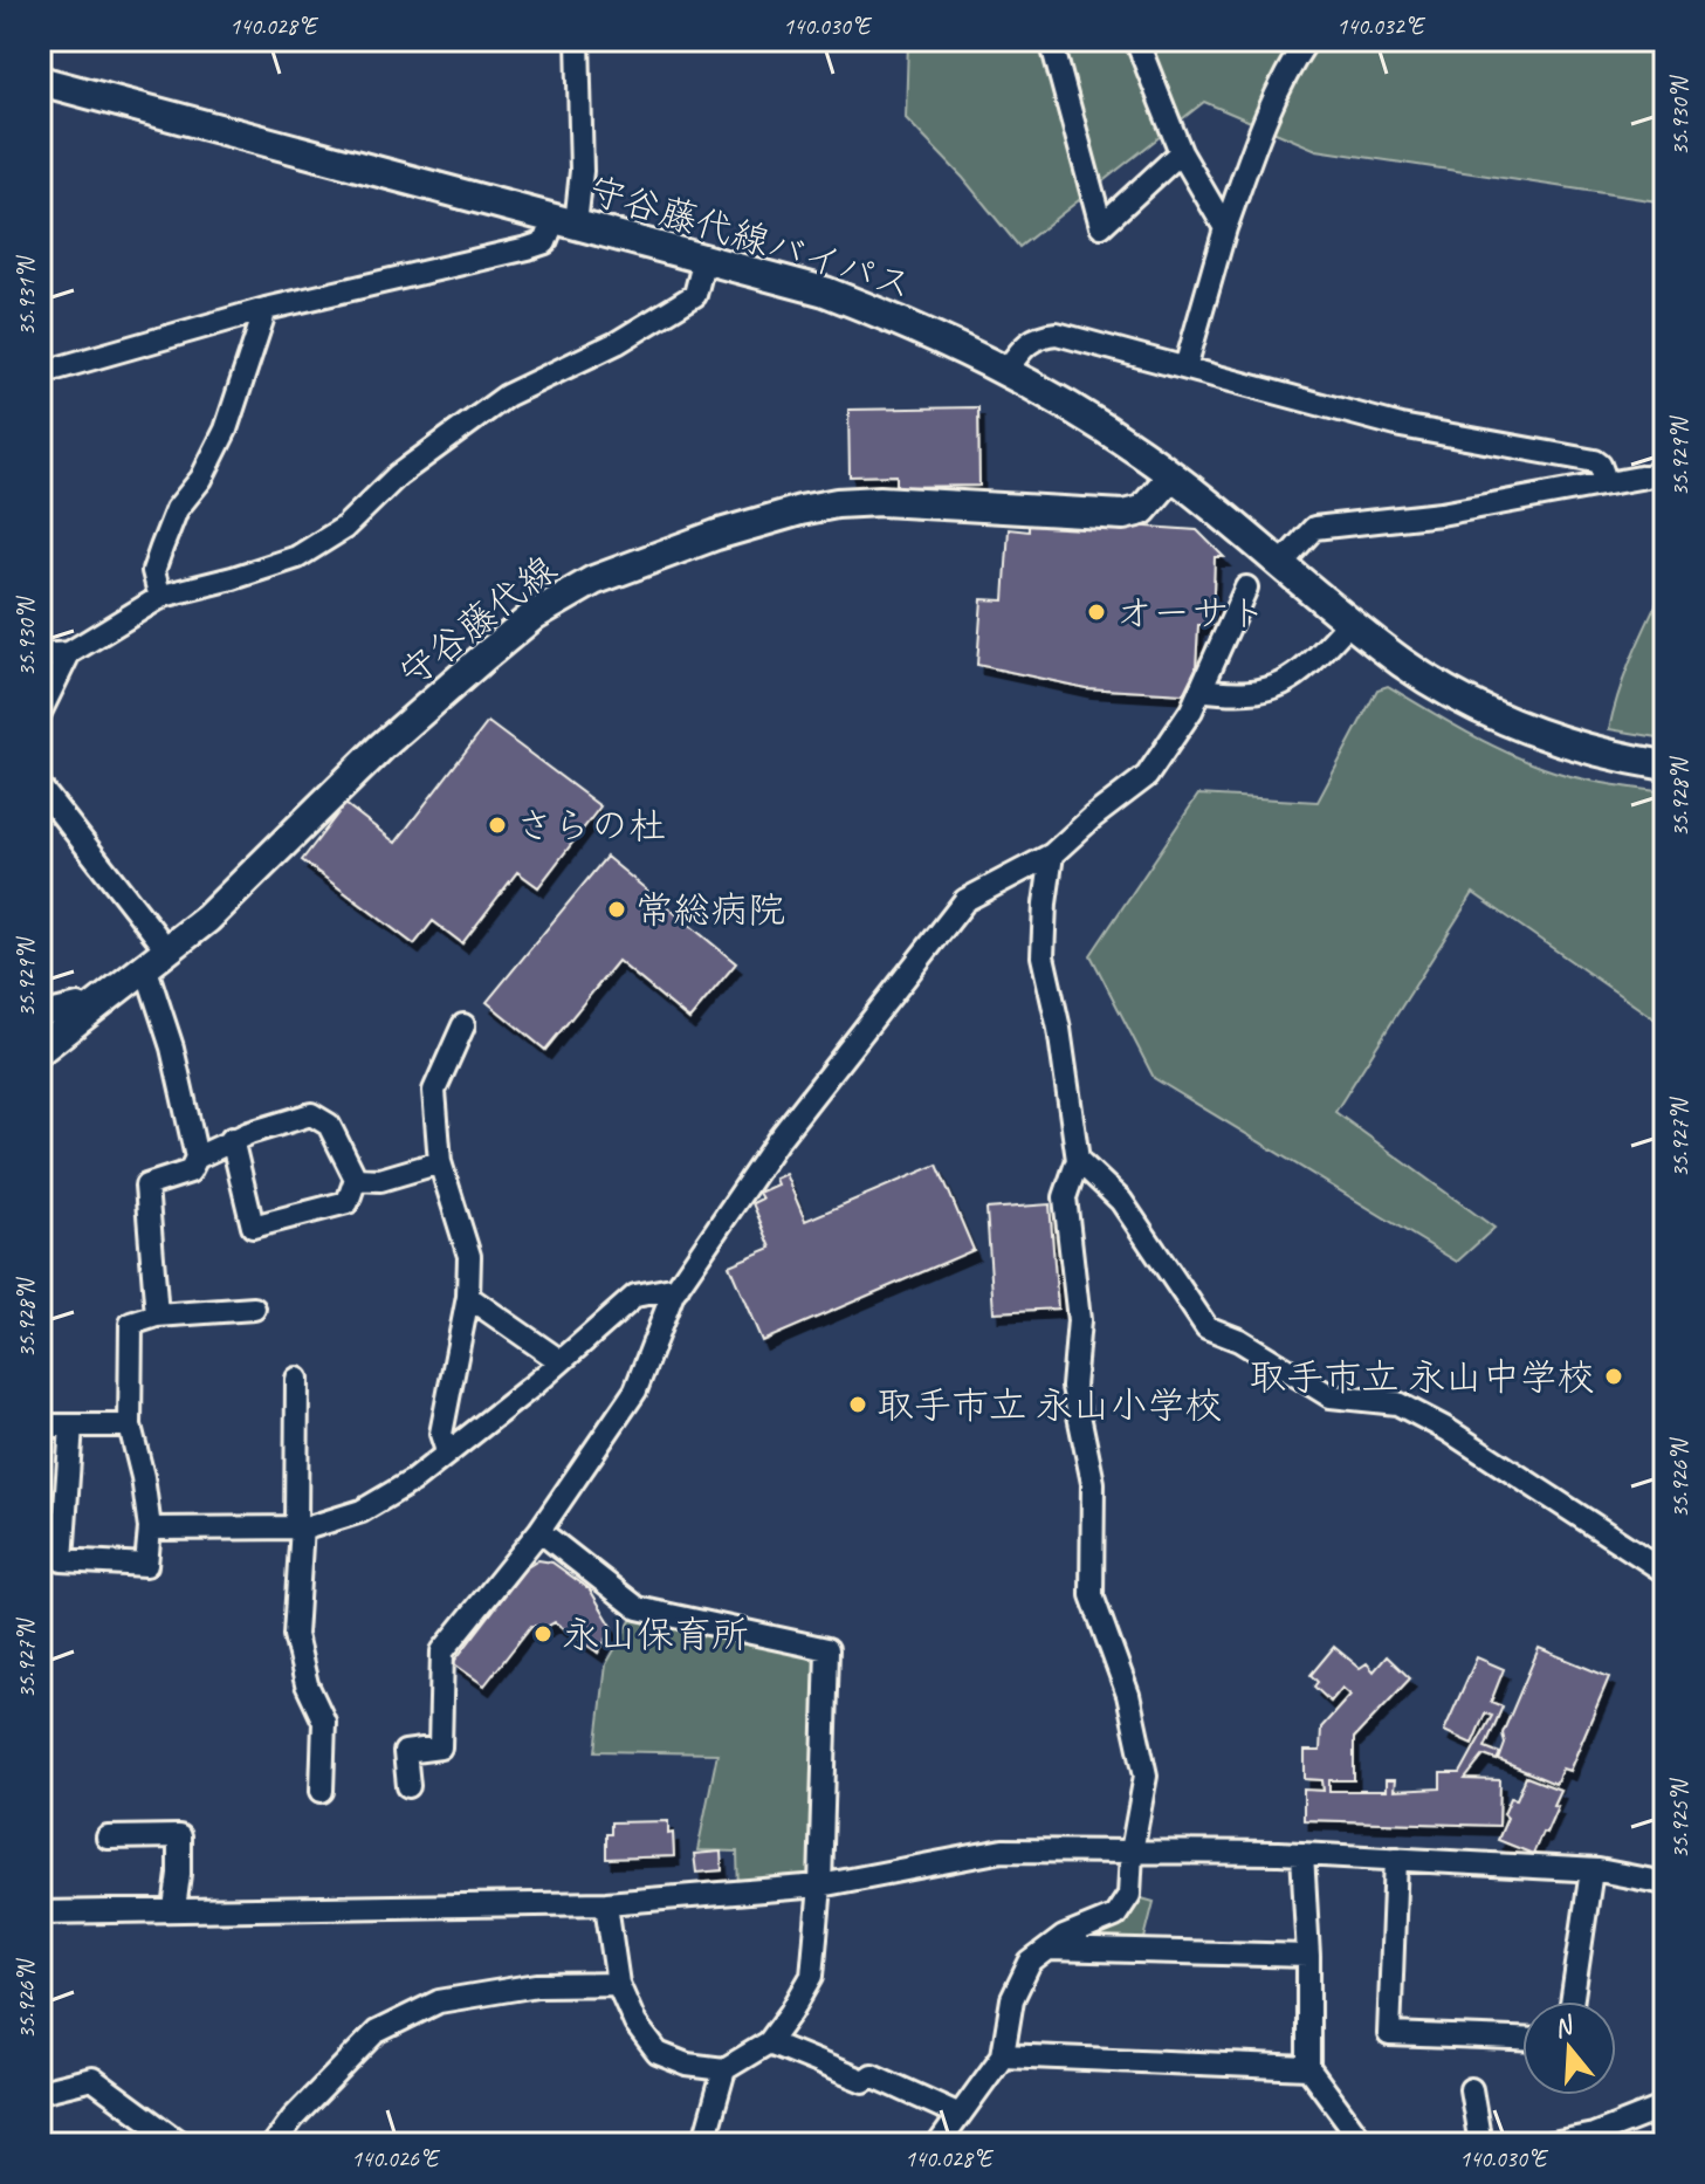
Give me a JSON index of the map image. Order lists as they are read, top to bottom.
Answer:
{
  "streets": {
    "main road": ["守谷藤代線バイパス", "守谷藤代線"]
  },
  "crossings": [
    ["守谷藤代線バイパス", "守谷藤代線"]
  ],
  "places": [
    "オーサト",
    "さらの杜",
    "常総病院",
    "取手市立 永山中学校",
    "取手市立 永山小学校",
    "永山保育所"
  ],
  "north": "top",
  "coordinates": [
    "140.028°E",
    "140.030°E",
    "140.032°E",
    "35.930°N",
    "35.931°N",
    "35.929°N",
    "35.928°N",
    "35.927°N",
    "35.926°N",
    "35.925°N",
    "140.026°E"
  ]
}
